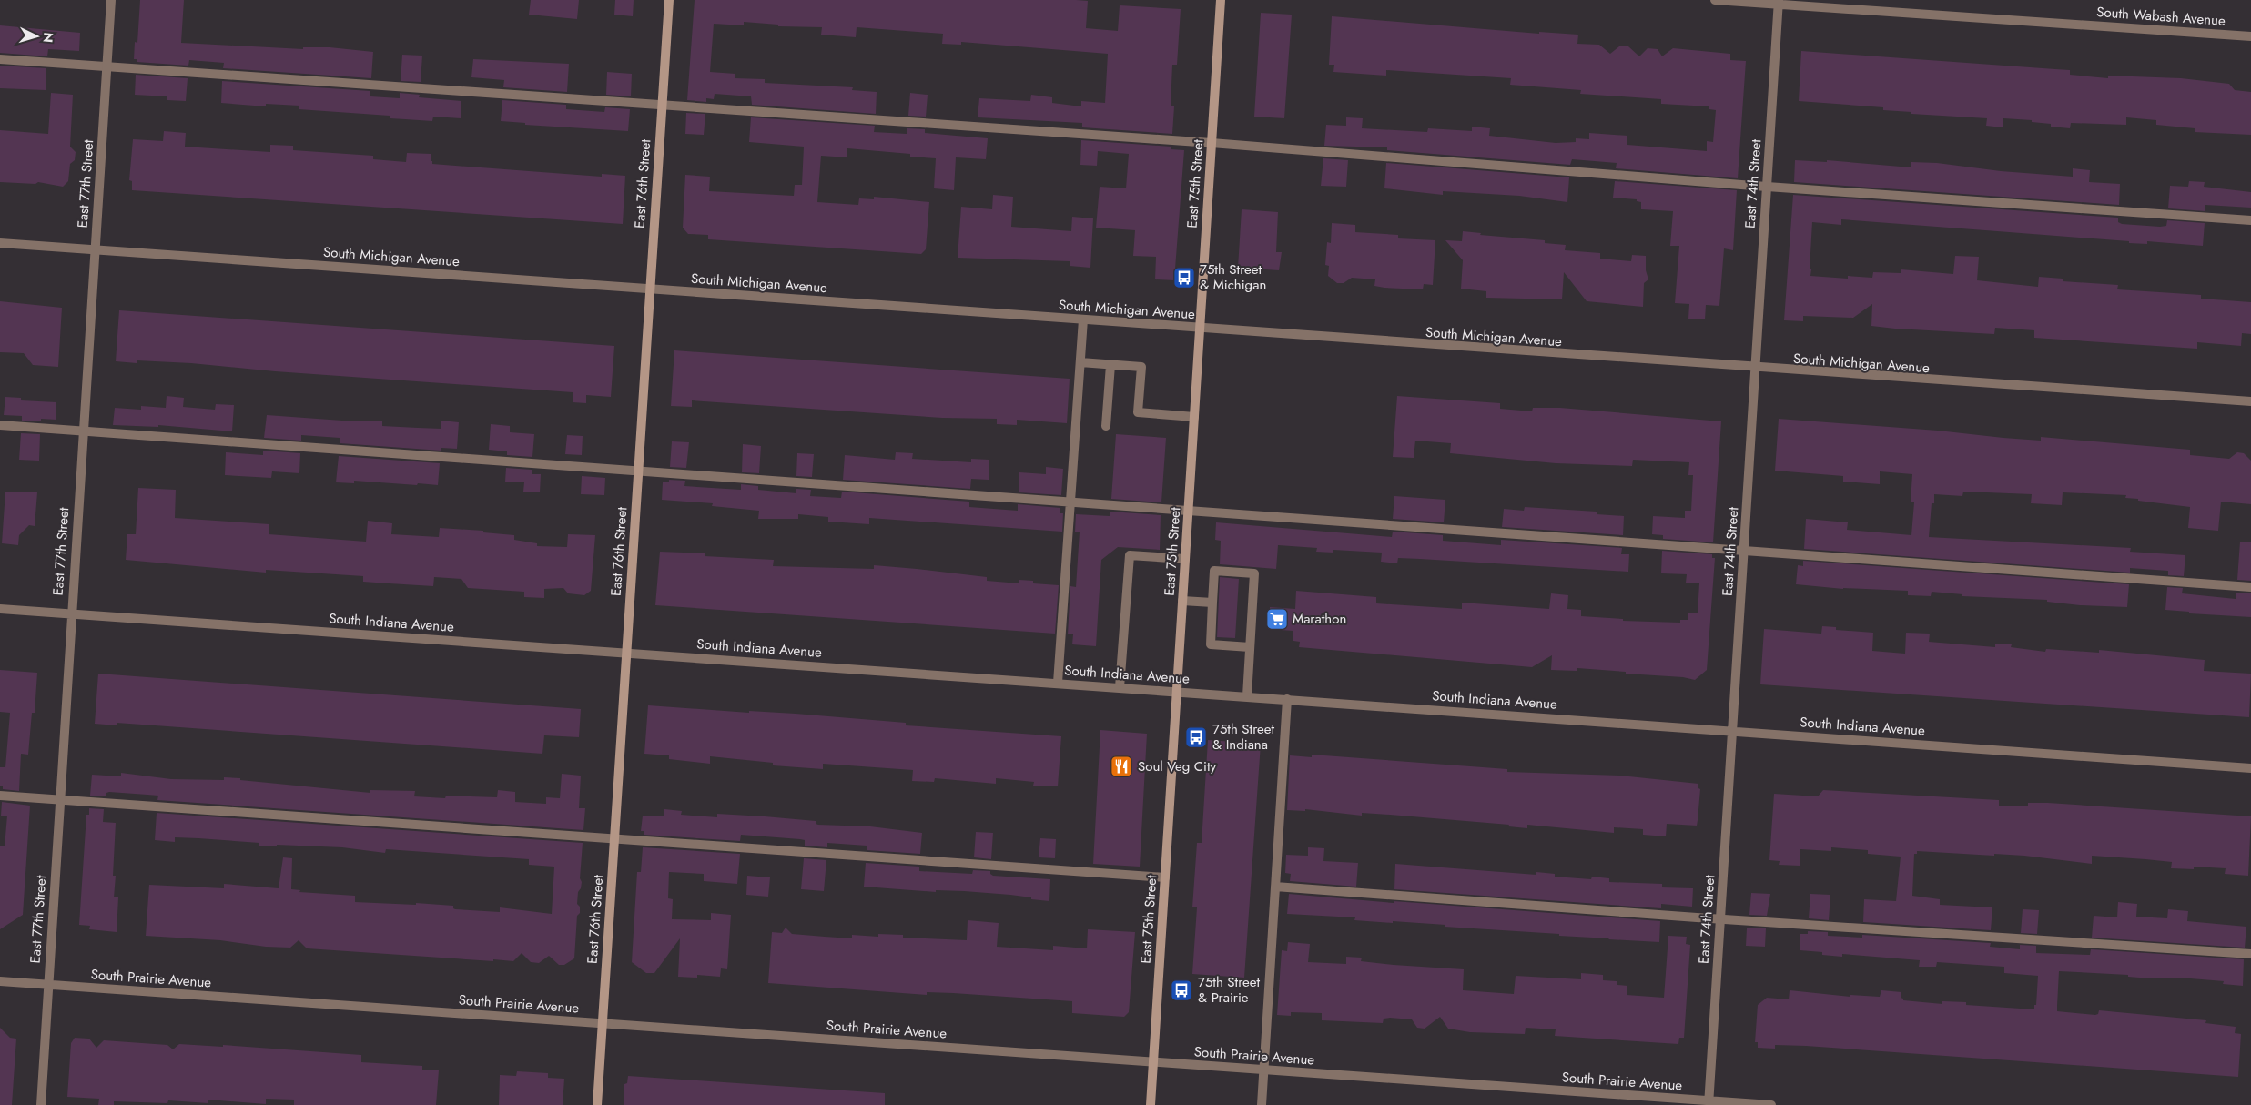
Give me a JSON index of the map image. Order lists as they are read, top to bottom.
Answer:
{
  "streets": {
    "street": [
      "South Wabash Avenue",
      "East 77th Street",
      "East 76th Street",
      "East 75th Street",
      "East 74th Street",
      "South Michigan Avenue",
      "South Indiana Avenue",
      "South Prairie Avenue"
    ]
  },
  "crossings": [
    ["South Wabash Avenue", "East 74th Street"],
    ["East 77th Street", "South Michigan Avenue"],
    ["East 77th Street", "South Indiana Avenue"],
    ["East 77th Street", "South Prairie Avenue"],
    ["East 76th Street", "South Michigan Avenue"],
    ["East 76th Street", "South Indiana Avenue"],
    ["East 76th Street", "South Prairie Avenue"],
    ["East 75th Street", "South Michigan Avenue"],
    ["East 75th Street", "South Indiana Avenue"],
    ["East 75th Street", "South Prairie Avenue"],
    ["East 74th Street", "South Michigan Avenue"],
    ["East 74th Street", "South Indiana Avenue"],
    ["East 74th Street", "South Prairie Avenue"]
  ],
  "places": {
    "bus stop": ["75th Street & Michigan", "75th Street & Indiana", "75th Street & Prairie"],
    "supermarket": ["Marathon"],
    "restaurant": ["Soul Veg City"]
  },
  "north": "right"
}
